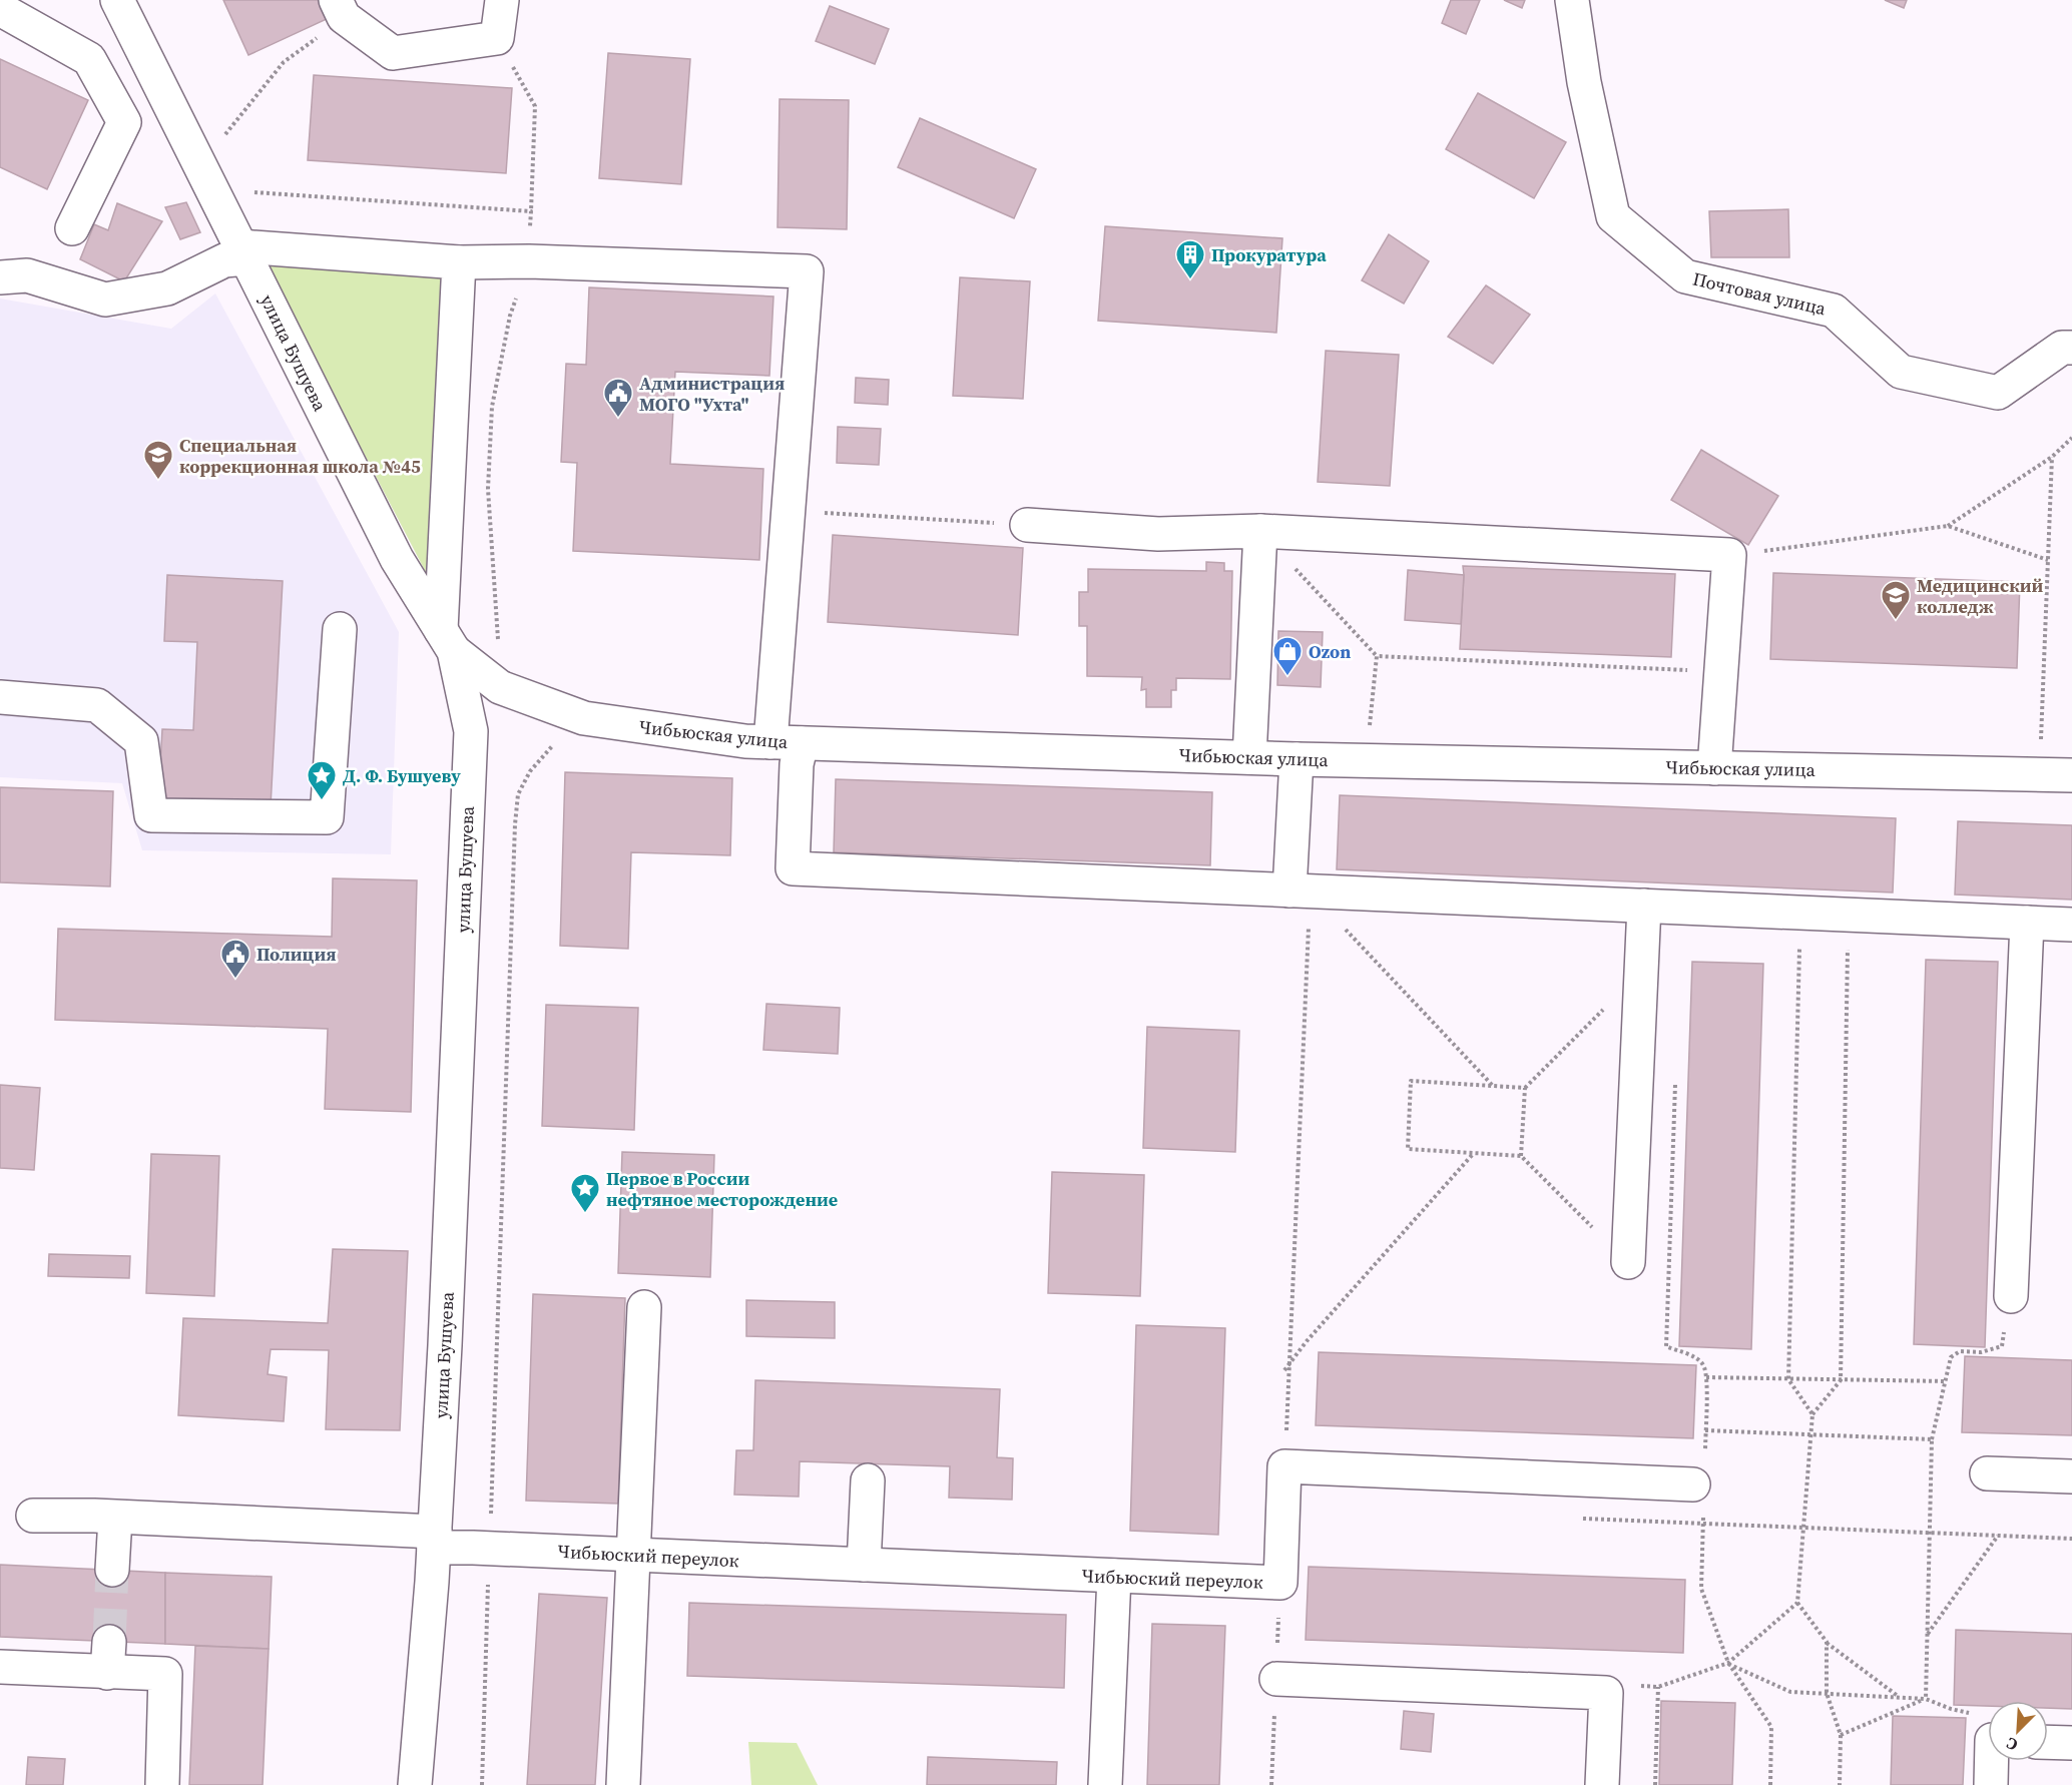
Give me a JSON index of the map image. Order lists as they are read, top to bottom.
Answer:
{
  "streets": {
    "street": [
      "Почтовая улица",
      "улица Бушуева",
      "Чибьюская улица",
      "Чибьюский переулок"
    ]
  },
  "crossings": [
    ["улица Бушуева", "Чибьюская улица"],
    ["улица Бушуева", "Чибьюский переулок"]
  ],
  "places": {
    "building": ["Прокуратура"],
    "public building": ["Администрация МОГО \"Ухта\"", "Полиция"],
    "school or university": ["Специальная коррекционная школа №45", "Медицинский колледж"],
    "shop": ["Ozon"],
    "place": ["Д. Ф. Бушуеву", "Первое в России нефтяное месторождение"]
  },
  "north": "bottom left"
}
